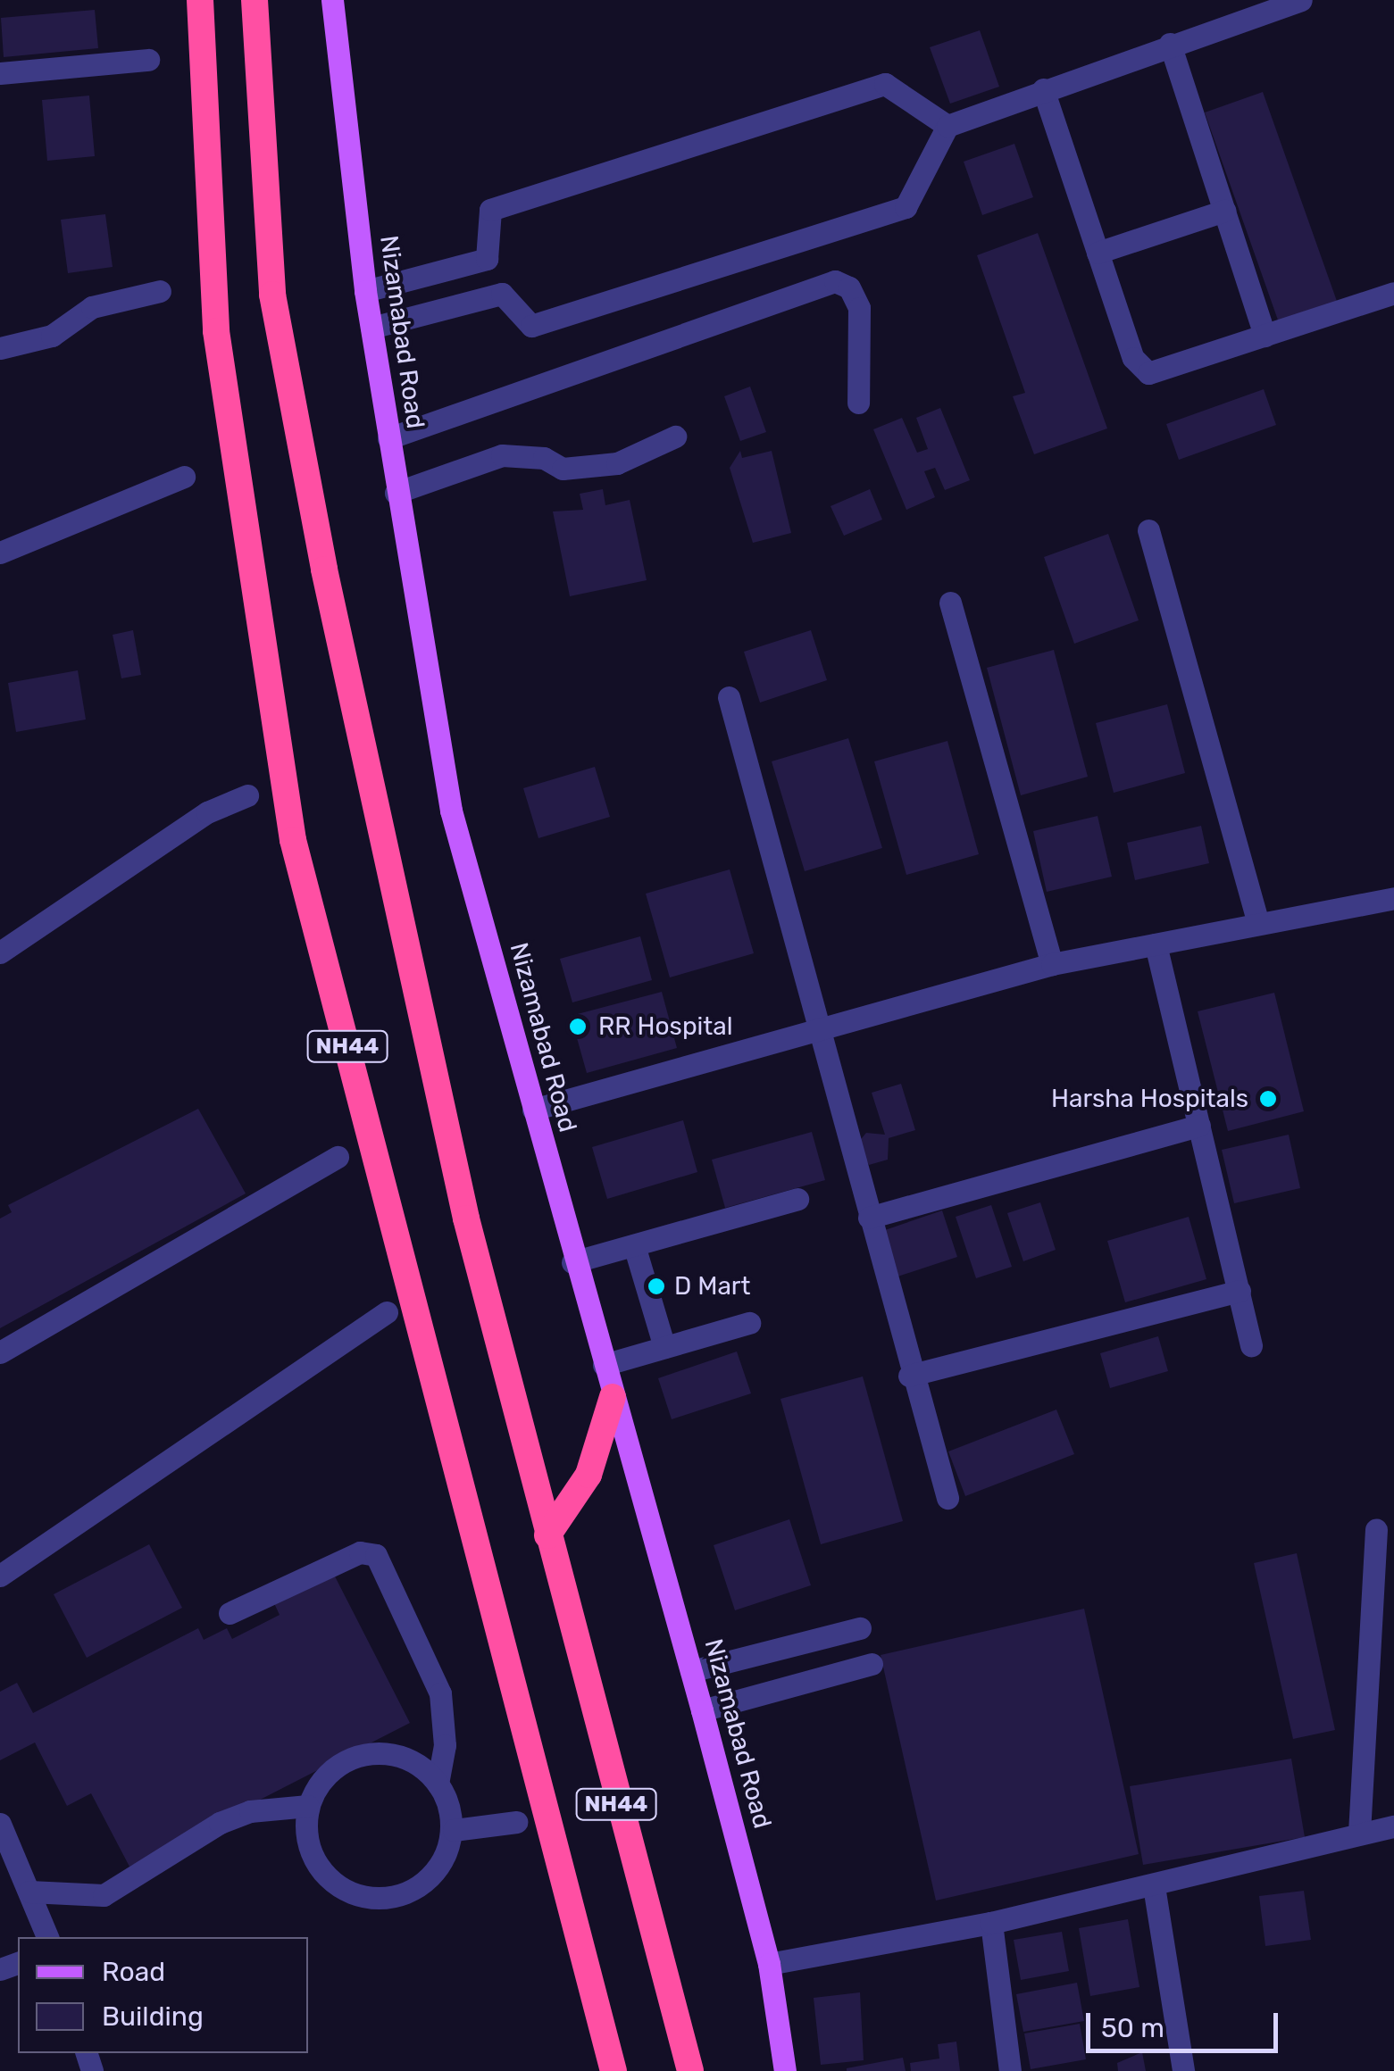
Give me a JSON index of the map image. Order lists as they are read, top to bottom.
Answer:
{
  "streets": {
    "highway": ["NH44"],
    "main road": ["Nizamabad Road"]
  },
  "places": ["RR Hospital", "Harsha Hospitals", "D Mart"],
  "legend": ["Road", "Building"],
  "scale_bar": "50 m"
}
